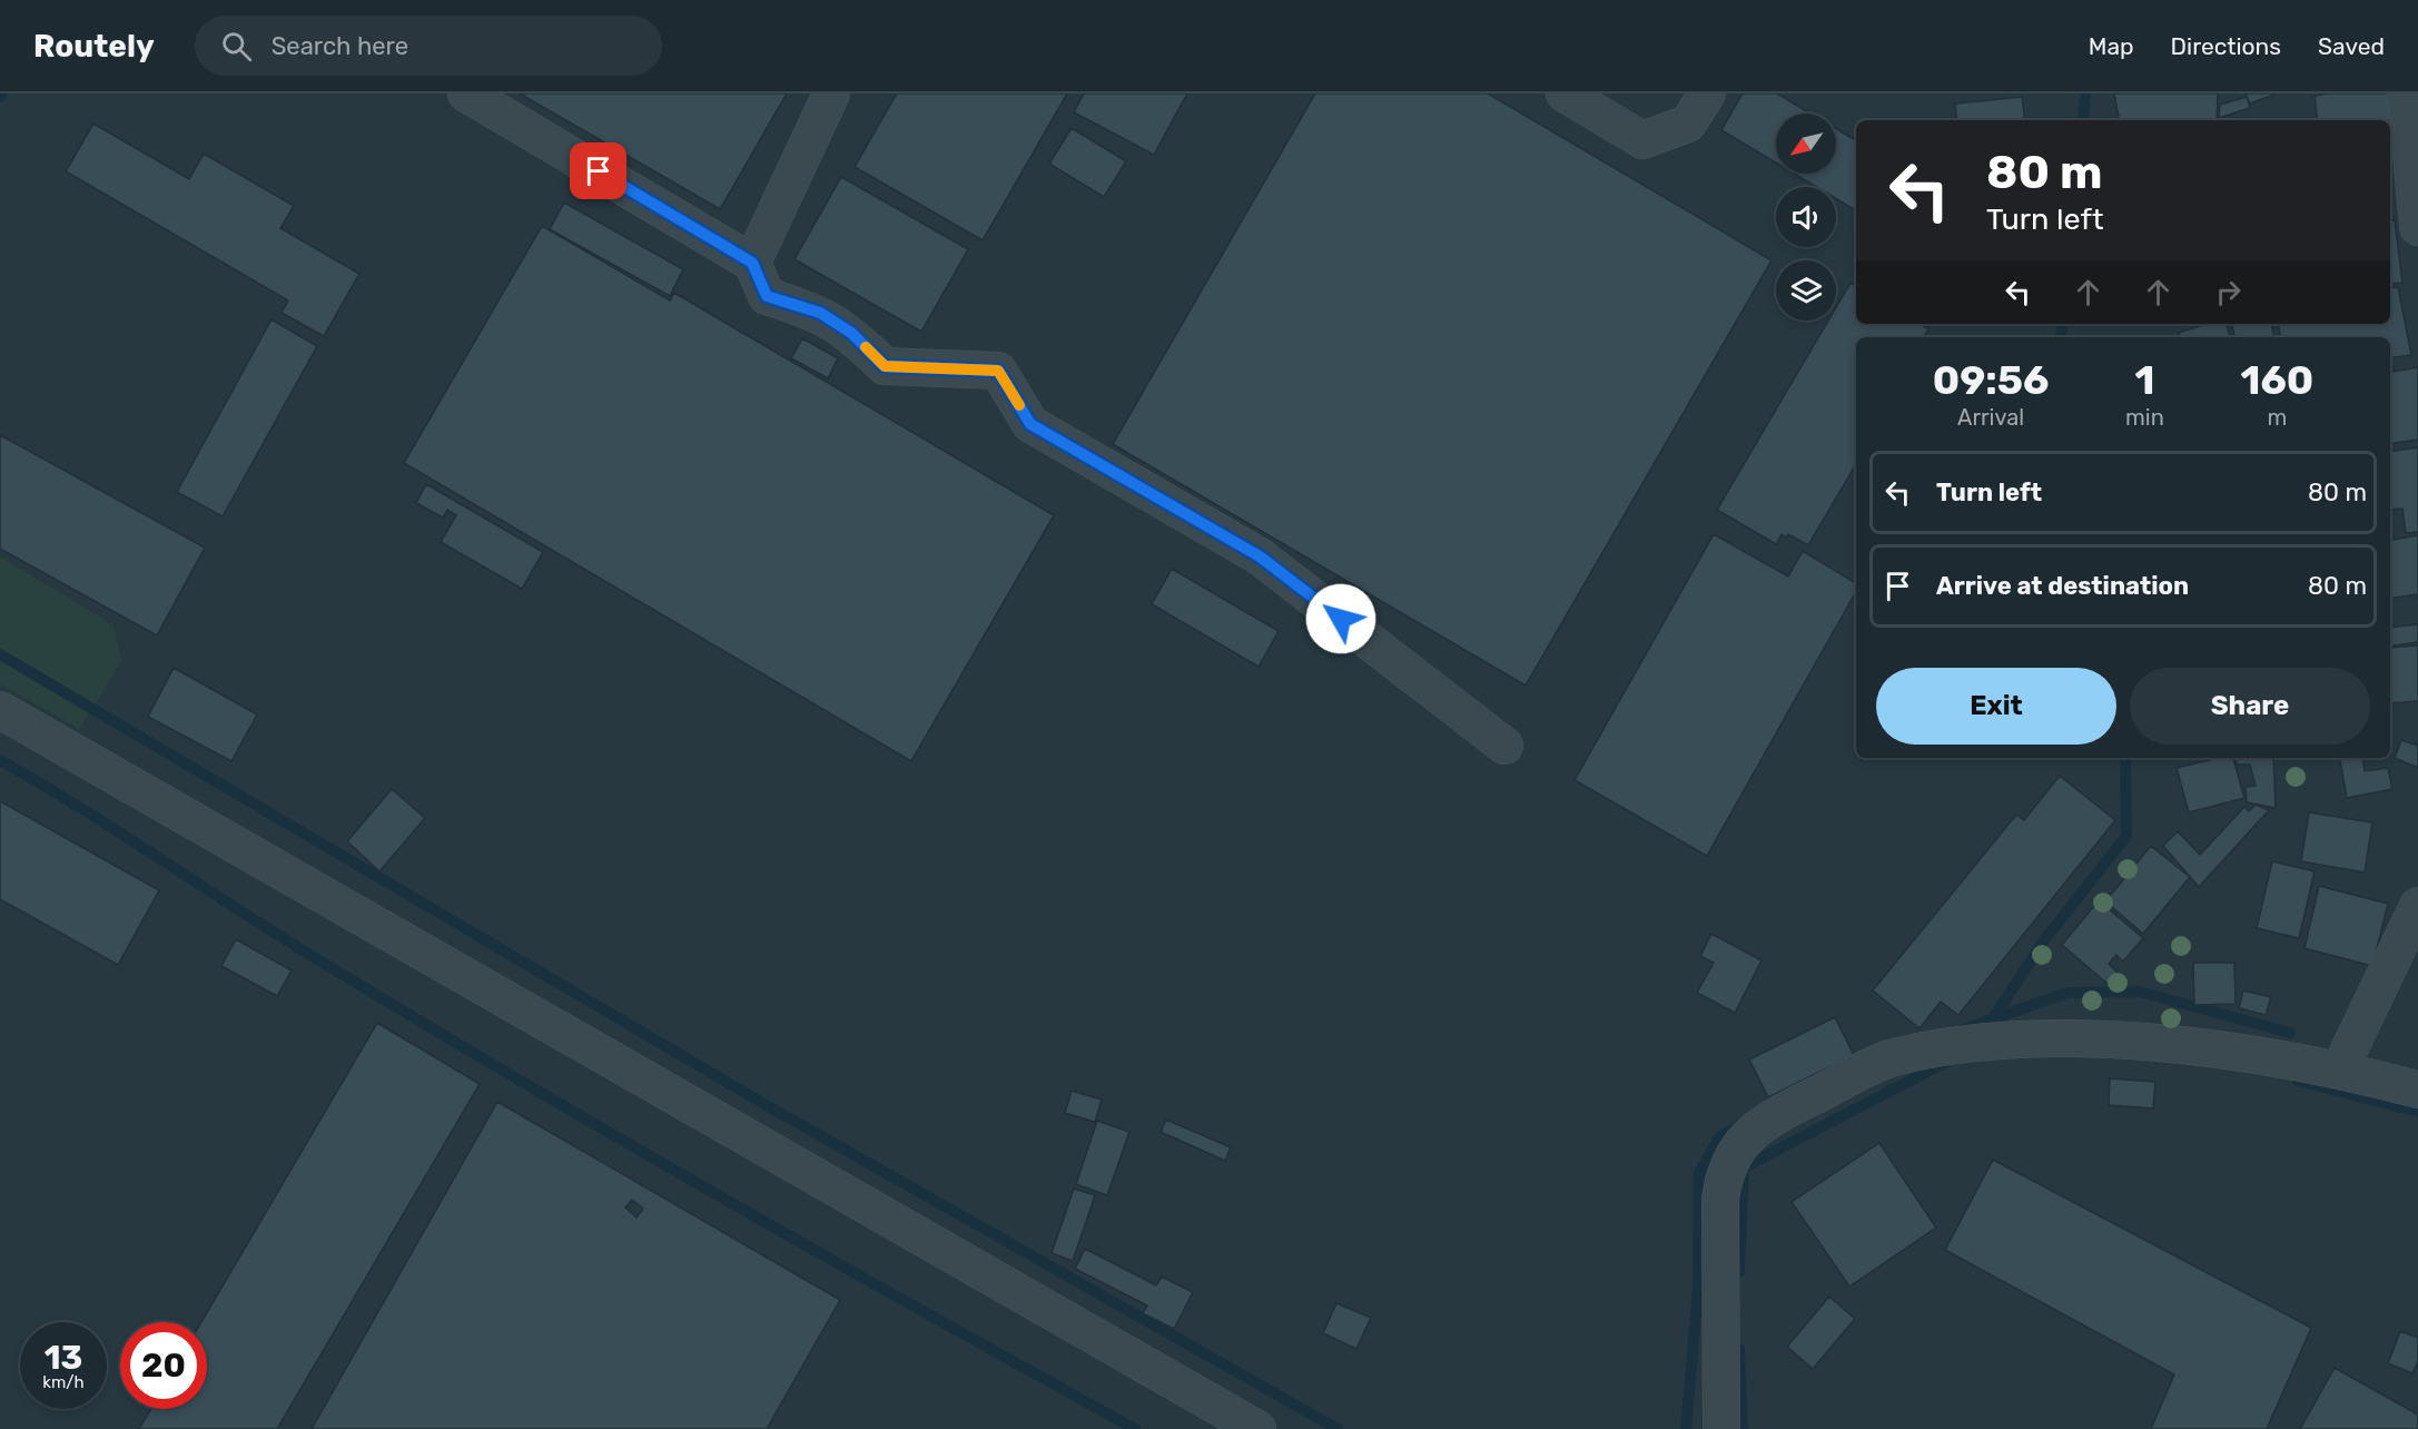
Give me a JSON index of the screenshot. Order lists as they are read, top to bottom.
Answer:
{
  "north": "bottom left",
  "page": {
    "header": "Routely",
    "search": "Search here",
    "nav": ["Map", "Directions", "Saved"],
    "turn": ["80 m", "Turn left"],
    "eta": [
      "09:56",
      "Arrival",
      "1",
      "min",
      "160",
      "m"
    ],
    "list": [
      {
        "name": "Turn left",
        "value": "80 m"
      },
      {
        "name": "Arrive at destination",
        "value": "80 m"
      }
    ],
    "buttons": ["Exit", "Share"],
    "speed": "13 km/h",
    "limit": "20"
  }
}
